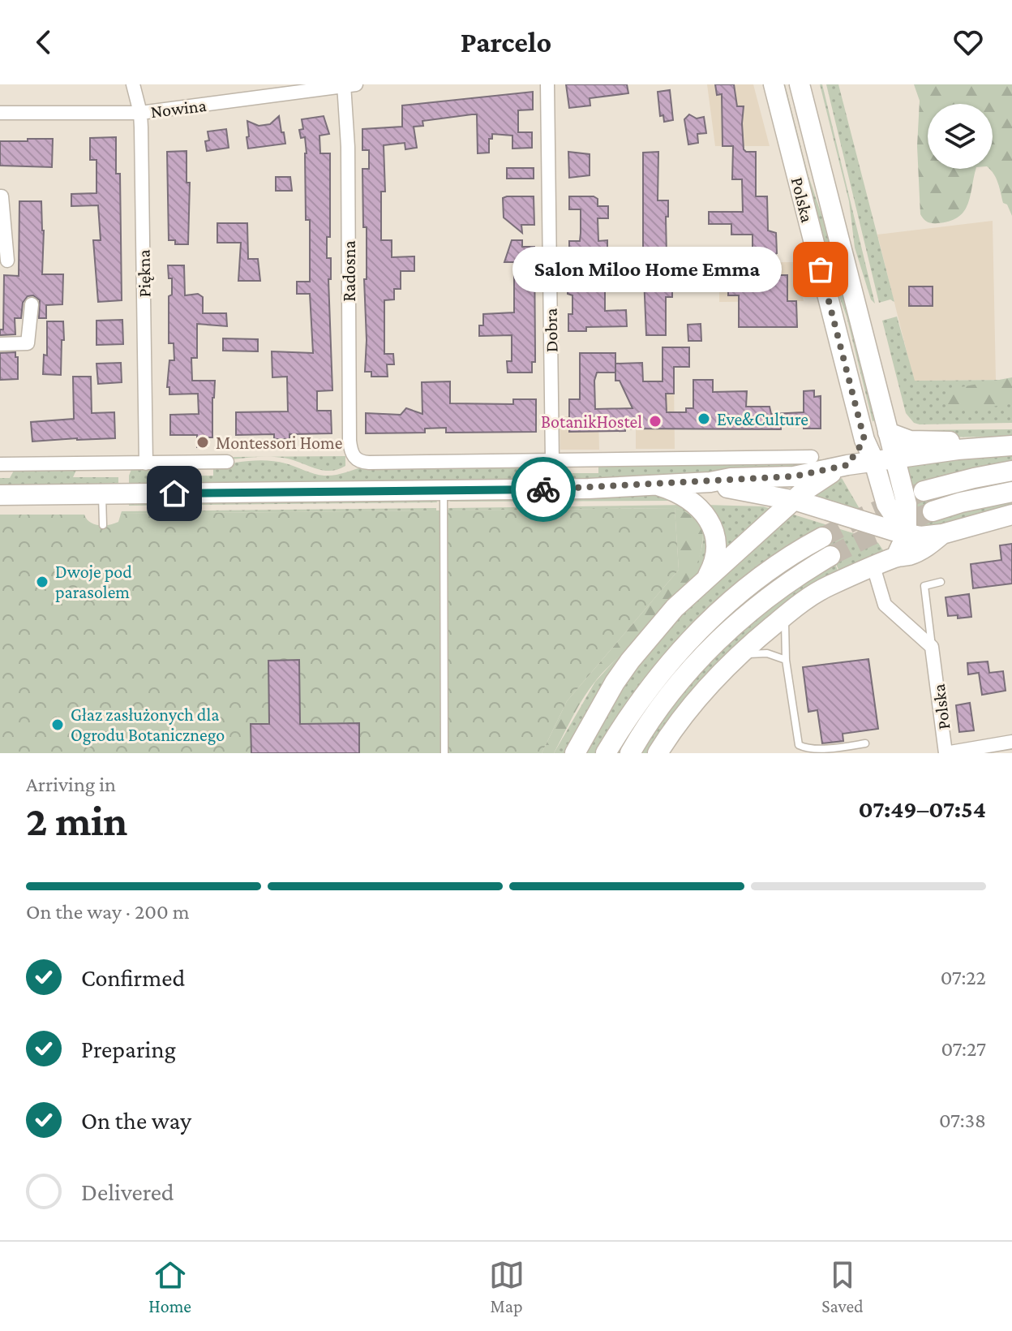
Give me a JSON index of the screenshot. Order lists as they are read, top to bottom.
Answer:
{
  "streets": {
    "street": [
      "Nowina",
      "Polska",
      "Radosna",
      "Piękna",
      "Dobra"
    ]
  },
  "crossings": [
    ["Nowina", "Radosna"],
    ["Nowina", "Piękna"],
    ["Radosna", "Dobra"]
  ],
  "places": [
    "Salon Miloo Home Emma",
    "Eve&Culture",
    "BotanikHostel",
    "Montessori Home",
    "Dwoje pod parasolem",
    "Głaz zasłużonych dla Ogrodu Botanicznego"
  ],
  "page": {
    "header": "Parcelo",
    "bubble": "Salon Miloo Home Emma",
    "heading": ["2 min", "Arriving in", "07:49–07:54"],
    "bar": "On the way · 200 m",
    "list": [
      ["Confirmed", "07:22"],
      ["Preparing", "07:27"],
      ["On the way", "07:38"],
      "Delivered"
    ],
    "tabs": ["Home", "Map", "Saved"]
  }
}
